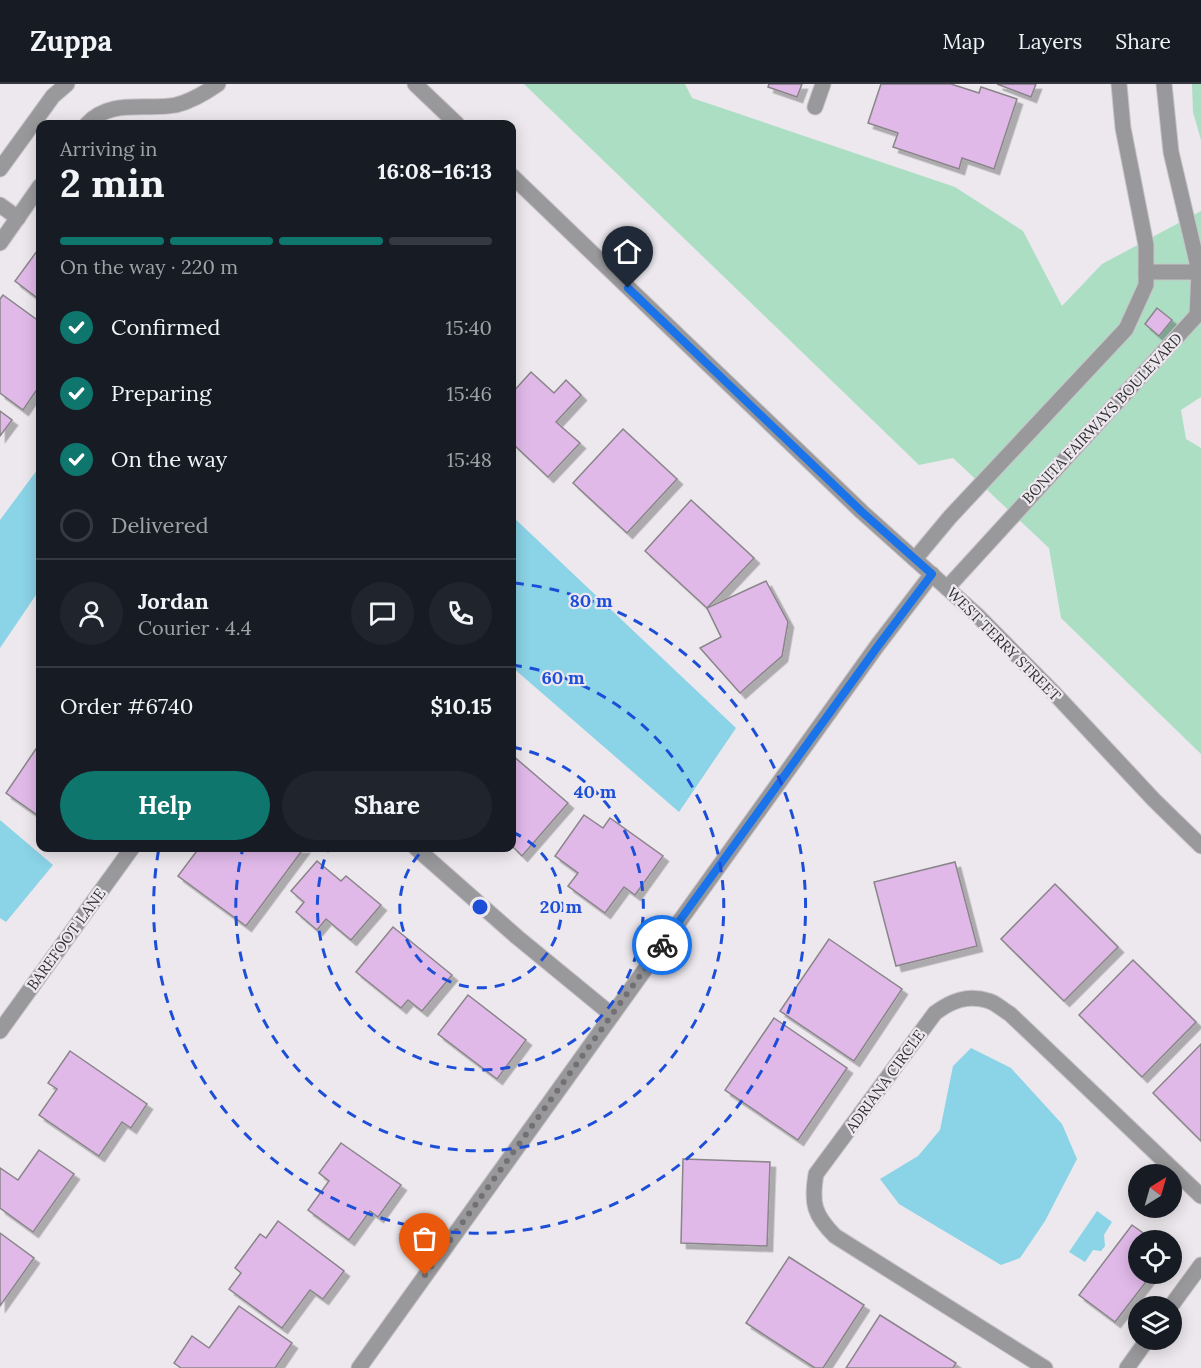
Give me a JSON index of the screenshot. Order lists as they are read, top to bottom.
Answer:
{
  "streets": {
    "street": [
      "BONITA FAIRWAYS BOULEVARD",
      "WEST TERRY STREET",
      "BAREFOOT LANE",
      "ADRIANA CIRCLE"
    ]
  },
  "crossings": [
    ["BONITA FAIRWAYS BOULEVARD", "WEST TERRY STREET"]
  ],
  "north": "top right",
  "page": {
    "header": "Zuppa",
    "nav": ["Map", "Layers", "Share"],
    "heading": ["2 min", "Arriving in", "16:08–16:13"],
    "panel": [
      "Jordan",
      "Courier · 4.4",
      "Order #6740",
      "$10.15"
    ],
    "bar": "On the way · 220 m",
    "list": [
      ["Confirmed", "15:40"],
      ["Preparing", "15:46"],
      ["On the way", "15:48"],
      "Delivered"
    ],
    "buttons": ["Help", "Share"]
  },
  "rings": [
    "80 m",
    "60 m",
    "40 m",
    "20 m"
  ]
}
